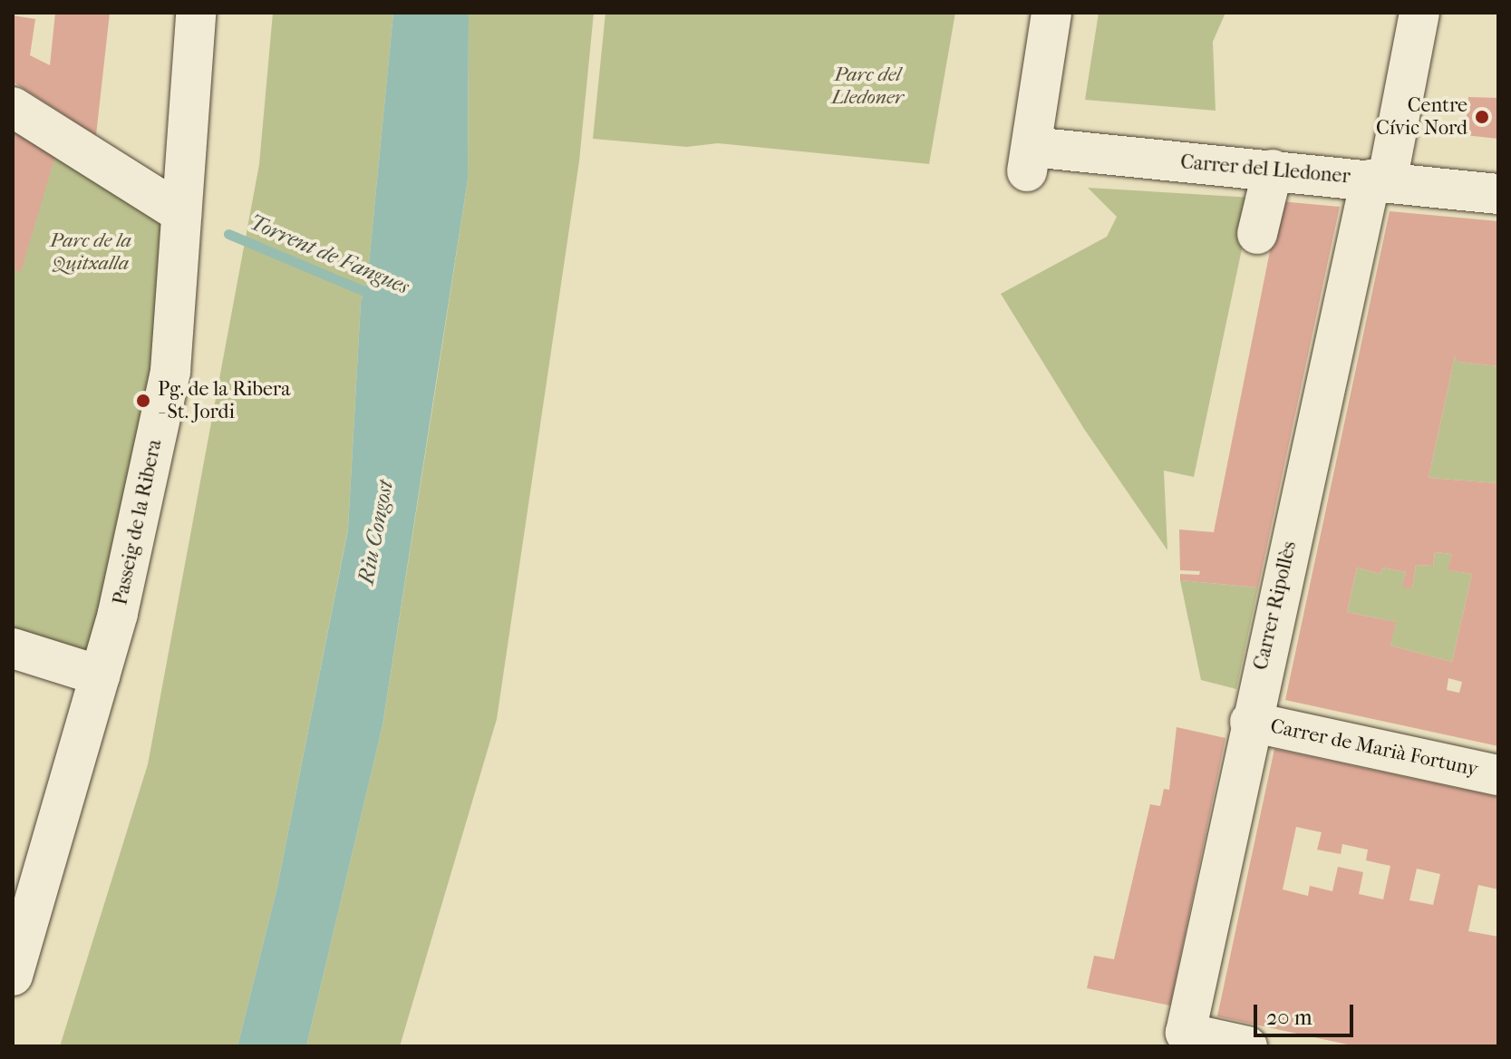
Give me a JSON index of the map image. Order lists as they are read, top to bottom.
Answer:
{
  "streets": {
    "street": [
      "Carrer del Lledoner",
      "Passeig de la Ribera",
      "Carrer Ripollès",
      "Carrer de Marià Fortuny"
    ]
  },
  "crossings": [
    ["Carrer del Lledoner", "Carrer Ripollès"],
    ["Carrer Ripollès", "Carrer de Marià Fortuny"]
  ],
  "water": ["Torrent de Fangues", "Riu Congost"],
  "parks": ["Parc del Lledoner", "Parc de la Quitxalla"],
  "places": ["Centre Cívic Nord", "Pg. de la Ribera - St. Jordi"],
  "scale_bar": "20 m"
}
